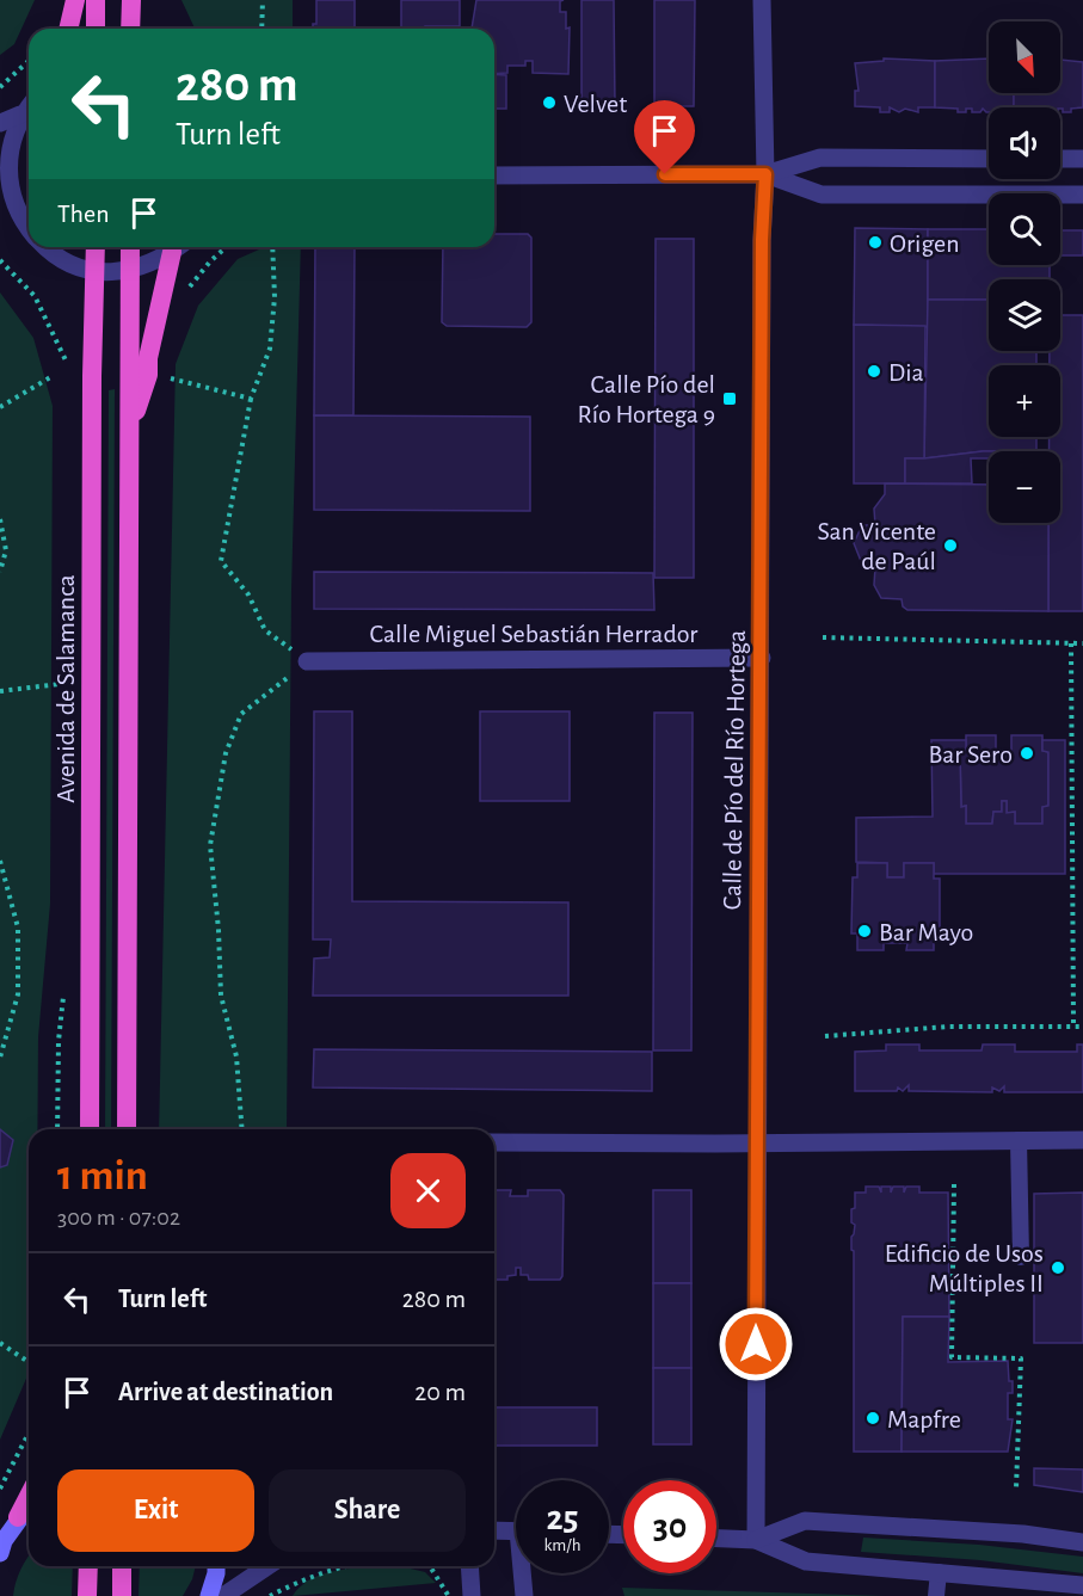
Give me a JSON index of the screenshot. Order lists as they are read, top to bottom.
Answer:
{
  "streets": {
    "highway": ["Avenida de Salamanca"],
    "street": ["Calle Miguel Sebastián Herrador", "Calle de Pío del Río Hortega"]
  },
  "crossings": [
    ["Calle Miguel Sebastián Herrador", "Calle de Pío del Río Hortega"]
  ],
  "places": {
    "other": [
      "Velvet",
      "Origen",
      "Dia",
      "San Vicente de Paúl",
      "Bar Sero",
      "Bar Mayo",
      "Edificio de Usos Múltiples II",
      "Mapfre"
    ],
    "transit": ["Calle Pío del Río Hortega 9"]
  },
  "north": "bottom right",
  "page": {
    "map_buttons": ["+", "−"],
    "turn": ["280 m", "Turn left"],
    "then": "Then",
    "heading": ["1 min", "300 m · 07:02"],
    "list": [
      {
        "name": "Turn left",
        "value": "280 m"
      },
      {
        "name": "Arrive at destination",
        "value": "20 m"
      }
    ],
    "buttons": ["Exit", "Share"],
    "speed": "25 km/h",
    "limit": "30"
  }
}
